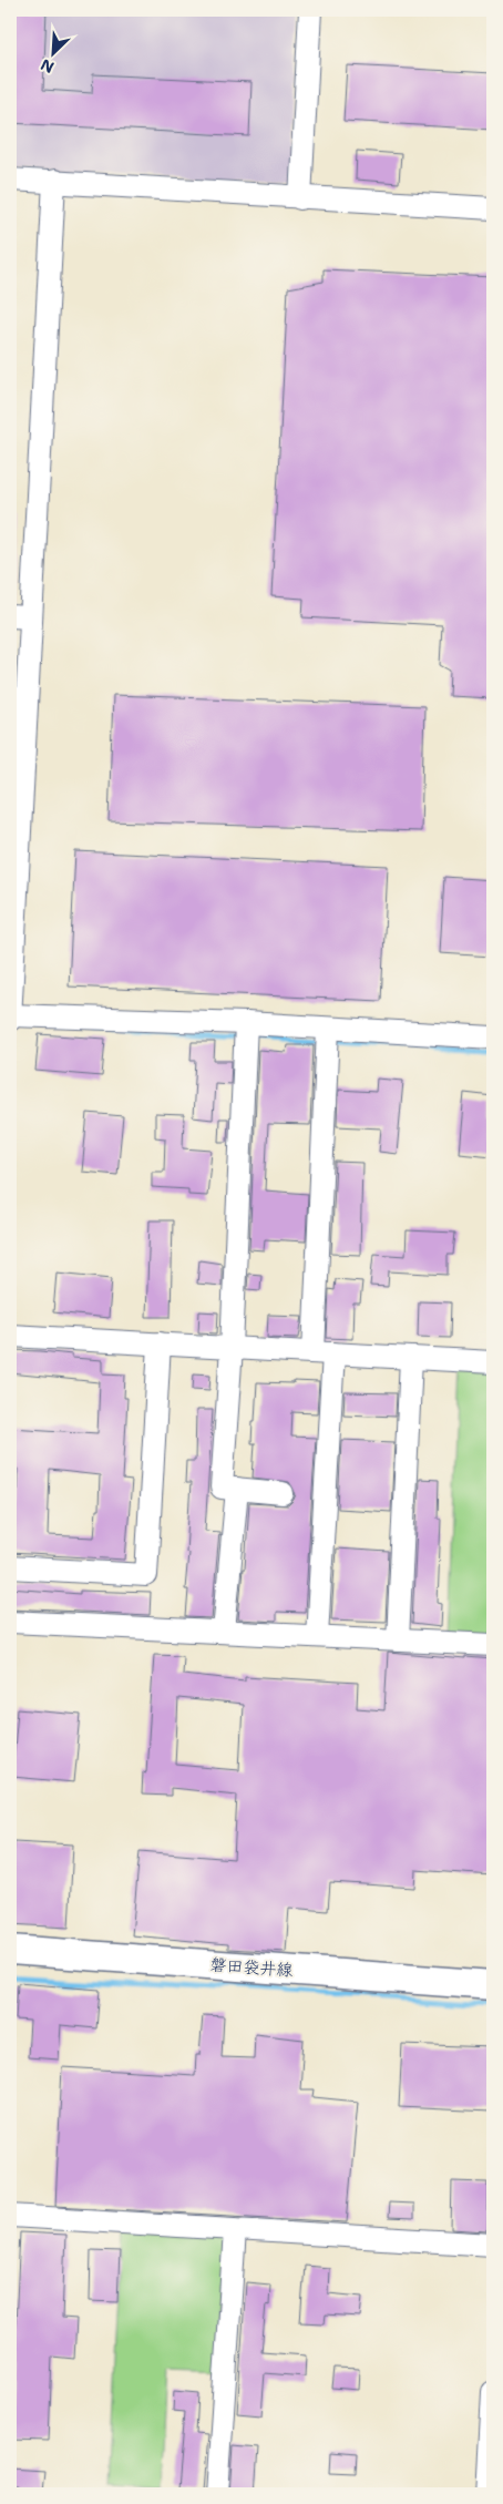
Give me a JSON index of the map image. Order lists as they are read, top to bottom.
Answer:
{
  "streets": {
    "main road": ["磐田袋井線"]
  },
  "north": "bottom left"
}
